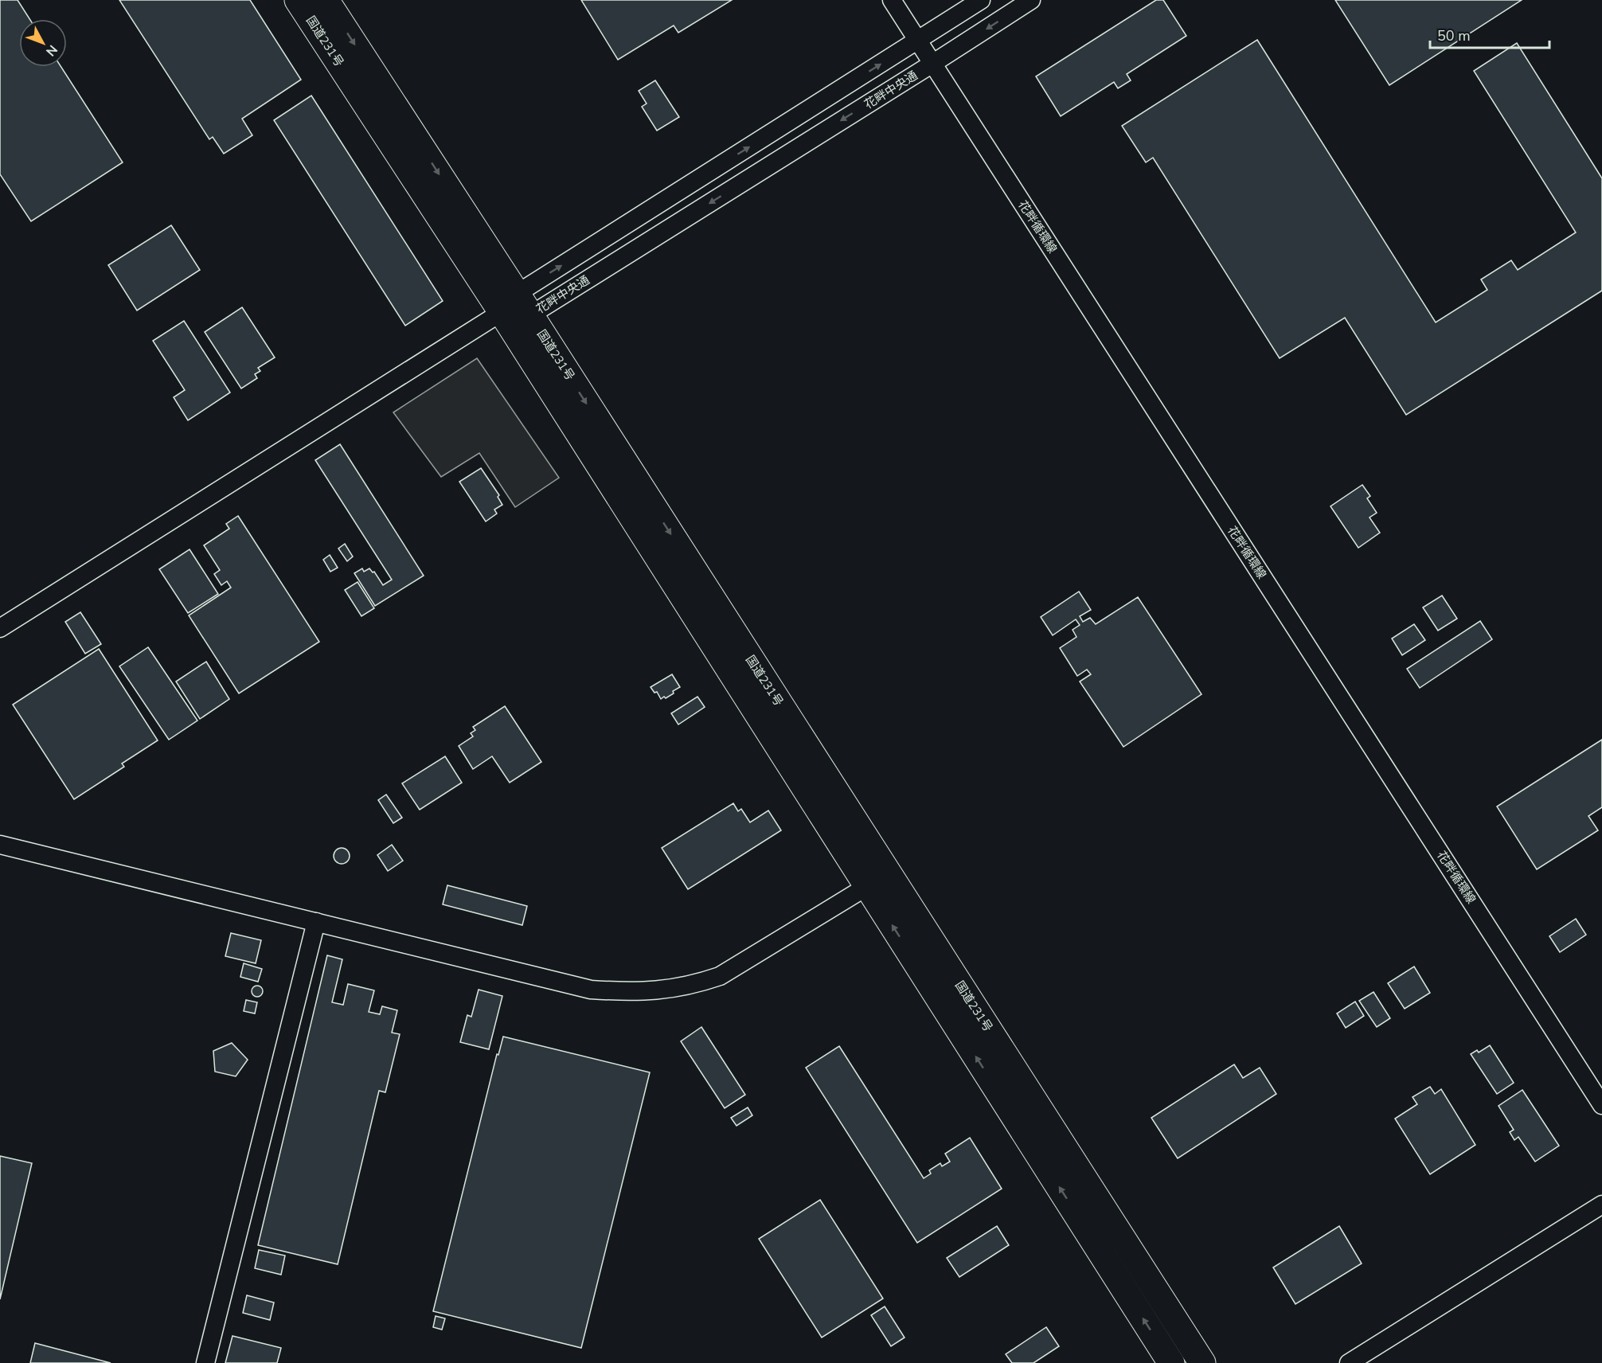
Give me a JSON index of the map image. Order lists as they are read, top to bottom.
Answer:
{
  "streets": {
    "highway": ["国道231号"],
    "street": ["花畔中央通", "花畔循環線"]
  },
  "crossings": [
    ["国道231号", "花畔中央通"],
    ["花畔中央通", "花畔循環線"]
  ],
  "scale_bar": "50 m",
  "north": "bottom right"
}
